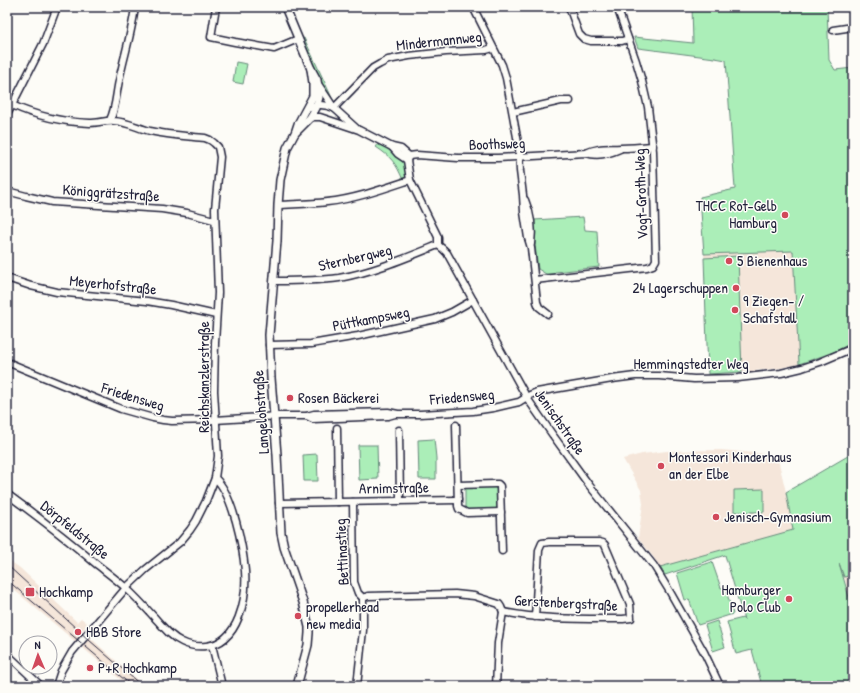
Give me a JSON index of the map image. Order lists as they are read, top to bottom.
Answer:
{
  "streets": {
    "street": [
      "Mindermannweg",
      "Boothsweg",
      "Königgrätzstraße",
      "Vogt-Groth-Weg",
      "Sternbergweg",
      "Meyerhofstraße",
      "Püttkampsweg",
      "Hemmingstedter Weg",
      "Reichskanzlerstraße",
      "Friedensweg",
      "Langelohstraße",
      "Jenischstraße",
      "Arnimstraße",
      "Dörpfeldstraße",
      "Bettinastieg",
      "Gerstenbergstraße"
    ]
  },
  "crossings": [
    ["Boothsweg", "Vogt-Groth-Weg"],
    ["Boothsweg", "Jenischstraße"],
    ["Königgrätzstraße", "Reichskanzlerstraße"],
    ["Sternbergweg", "Langelohstraße"],
    ["Sternbergweg", "Jenischstraße"],
    ["Meyerhofstraße", "Reichskanzlerstraße"],
    ["Püttkampsweg", "Langelohstraße"],
    ["Püttkampsweg", "Jenischstraße"],
    ["Hemmingstedter Weg", "Friedensweg"],
    ["Hemmingstedter Weg", "Jenischstraße"],
    ["Reichskanzlerstraße", "Friedensweg"],
    ["Reichskanzlerstraße", "Dörpfeldstraße"],
    ["Friedensweg", "Langelohstraße"],
    ["Friedensweg", "Jenischstraße"],
    ["Langelohstraße", "Arnimstraße"],
    ["Arnimstraße", "Bettinastieg"],
    ["Bettinastieg", "Gerstenbergstraße"]
  ],
  "places": {
    "other": [
      "THCC Rot-Gelb Hamburg",
      "5 Bienenhaus",
      "24 Lagerschuppen",
      "9 Ziegen- / Schafstall",
      "Rosen Bäckerei",
      "Montessori Kinderhaus an der Elbe",
      "Jenisch-Gymnasium",
      "Hamburger Polo Club",
      "propellerhead new media",
      "HBB Store",
      "P+R Hochkamp"
    ],
    "transit": ["Hochkamp"]
  },
  "north": "top"
}
